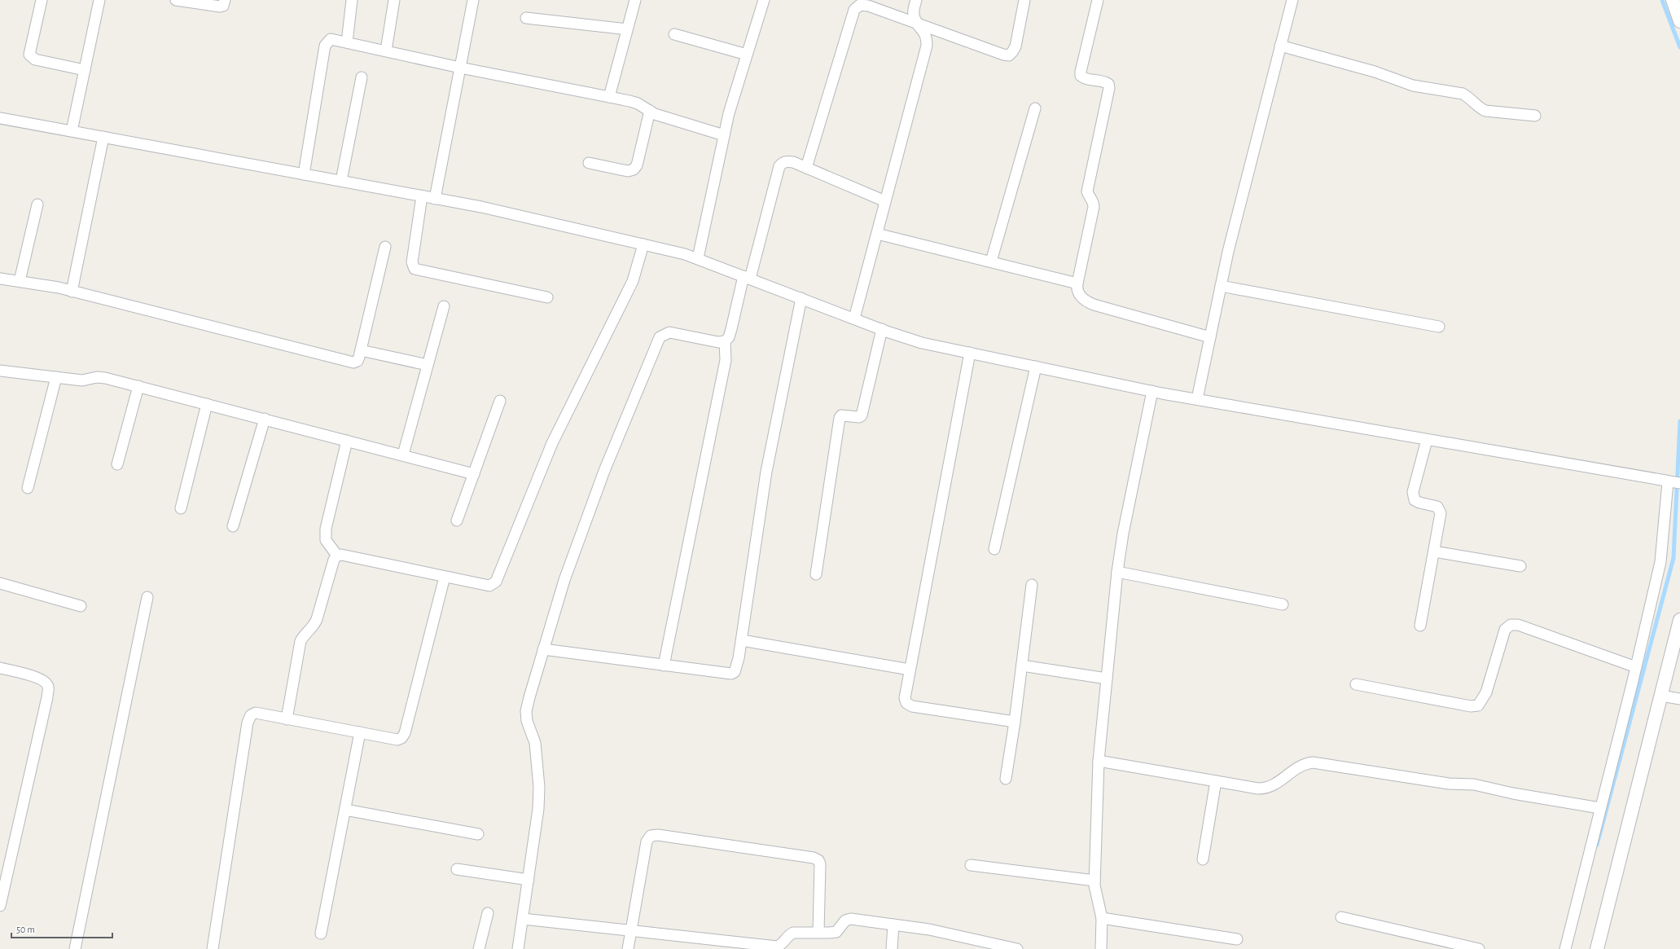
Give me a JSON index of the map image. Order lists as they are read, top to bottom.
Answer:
{
  "scale_bar": "50 m"
}
